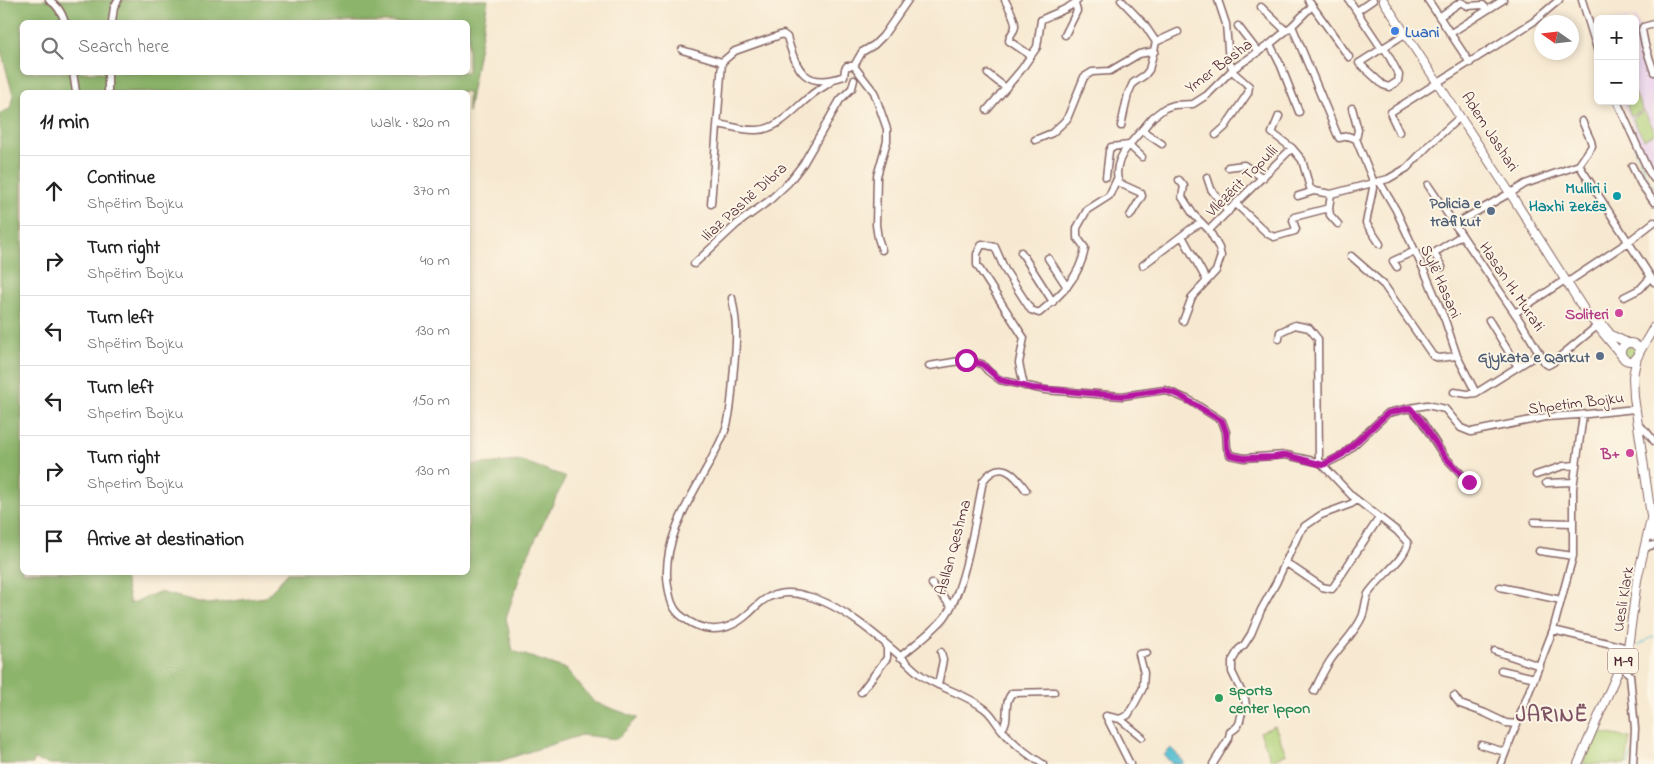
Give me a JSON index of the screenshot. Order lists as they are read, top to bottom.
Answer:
{
  "streets": {
    "main road": ["Adem Jashari", "Uesli Klark", "M-9"],
    "street": [
      "Ymer Basha",
      "Vllezërit Topulli",
      "Iliaz Pashë Dibra",
      "Sylë Hasani",
      "Hasan H. Murati",
      "Shpetim Bojku",
      "Asllan Qeshma"
    ]
  },
  "crossings": [
    ["Adem Jashari", "M-9"],
    ["Shpetim Bojku", "M-9"],
    ["Uesli Klark", "M-9"]
  ],
  "districts": ["JARINË"],
  "places": [
    "Luani",
    "Mulliri i Haxhi Zekës",
    "Policia e trafikut",
    "Soliteri",
    "Gjykata e Qarkut",
    "B+",
    "sports center Ippon"
  ],
  "north": "left",
  "page": {
    "map_buttons": ["+", "−"],
    "search": "Search here",
    "heading": ["11 min", "Walk · 820 m"],
    "list": [
      ["Continue", "Shpëtim Bojku", "370 m"],
      ["Turn right", "Shpëtim Bojku", "40 m"],
      ["Turn left", "Shpëtim Bojku", "130 m"],
      ["Turn left", "Shpetim Bojku", "150 m"],
      ["Turn right", "Shpetim Bojku", "130 m"],
      "Arrive at destination"
    ]
  }
}
